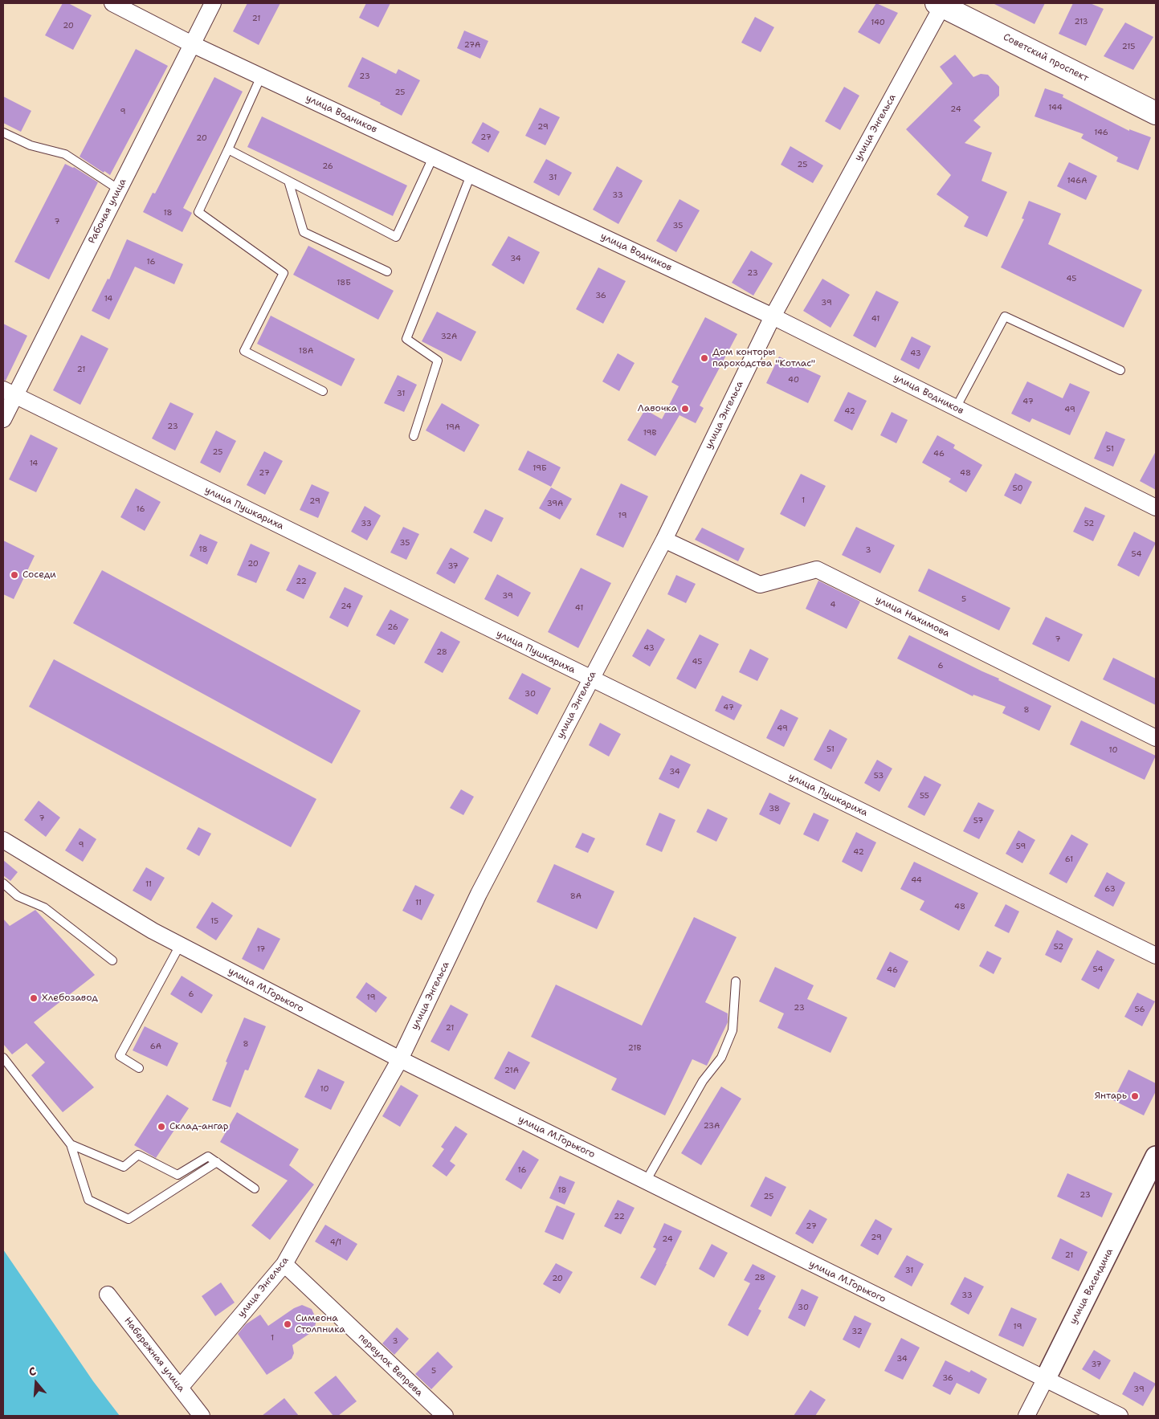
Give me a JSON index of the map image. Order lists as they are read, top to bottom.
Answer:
{
  "streets": {
    "main road": ["Советский проспект"],
    "street": [
      "улица Водников",
      "улица Энгельса",
      "Рабочая улица",
      "улица Пушкариха",
      "улица Нахимова",
      "улица М.Горького",
      "улица Васендина",
      "Набережная улица",
      "переулок Вепрева"
    ]
  },
  "crossings": [
    ["Советский проспект", "улица Энгельса"],
    ["улица Водников", "улица Энгельса"],
    ["улица Водников", "Рабочая улица"],
    ["улица Энгельса", "улица Пушкариха"],
    ["улица Энгельса", "улица Нахимова"],
    ["улица Энгельса", "улица М.Горького"],
    ["улица Энгельса", "Набережная улица"],
    ["улица Энгельса", "переулок Вепрева"],
    ["Рабочая улица", "улица Пушкариха"],
    ["улица М.Горького", "улица Васендина"]
  ],
  "places": [
    "Дом конторы пароходства \"Котлас\"",
    "Лавочка",
    "Соседи",
    "Хлебозавод",
    "Янтарь",
    "Склад-ангар",
    "Симеона Столпника"
  ],
  "house_numbers": [
    "21",
    "213",
    "140",
    "20",
    "27А",
    "215",
    "23",
    "25",
    "144",
    "24",
    "9",
    "29",
    "146",
    "27",
    "20",
    "25",
    "26",
    "31",
    "146А",
    "33",
    "18",
    "7",
    "35",
    "34",
    "16",
    "23",
    "45",
    "18Б",
    "36",
    "14",
    "39",
    "41",
    "32А",
    "18А",
    "43",
    "21",
    "40",
    "31",
    "47",
    "49",
    "42",
    "23",
    "19А",
    "19В",
    "51",
    "25",
    "46",
    "14",
    "19Б",
    "27",
    "48",
    "50",
    "1",
    "29",
    "39А",
    "16",
    "19",
    "33",
    "52",
    "35",
    "18",
    "3",
    "54",
    "20",
    "37",
    "22",
    "39",
    "5",
    "4",
    "24",
    "41",
    "26",
    "7",
    "43",
    "28",
    "45",
    "6",
    "30",
    "47",
    "8",
    "49",
    "51",
    "10",
    "34",
    "53",
    "55",
    "38",
    "7",
    "57",
    "9",
    "59",
    "42",
    "61",
    "44",
    "11",
    "63",
    "8А",
    "11",
    "48",
    "15",
    "52",
    "17",
    "54",
    "46",
    "6",
    "19",
    "23",
    "56",
    "21",
    "8",
    "6А",
    "21В",
    "21А",
    "10",
    "23А",
    "16",
    "18",
    "23",
    "25",
    "22",
    "27",
    "29",
    "24",
    "4/1",
    "21",
    "31",
    "28",
    "20",
    "33",
    "30",
    "19",
    "32",
    "1",
    "3",
    "34",
    "37",
    "5",
    "36",
    "39"
  ],
  "north": "top"
}
